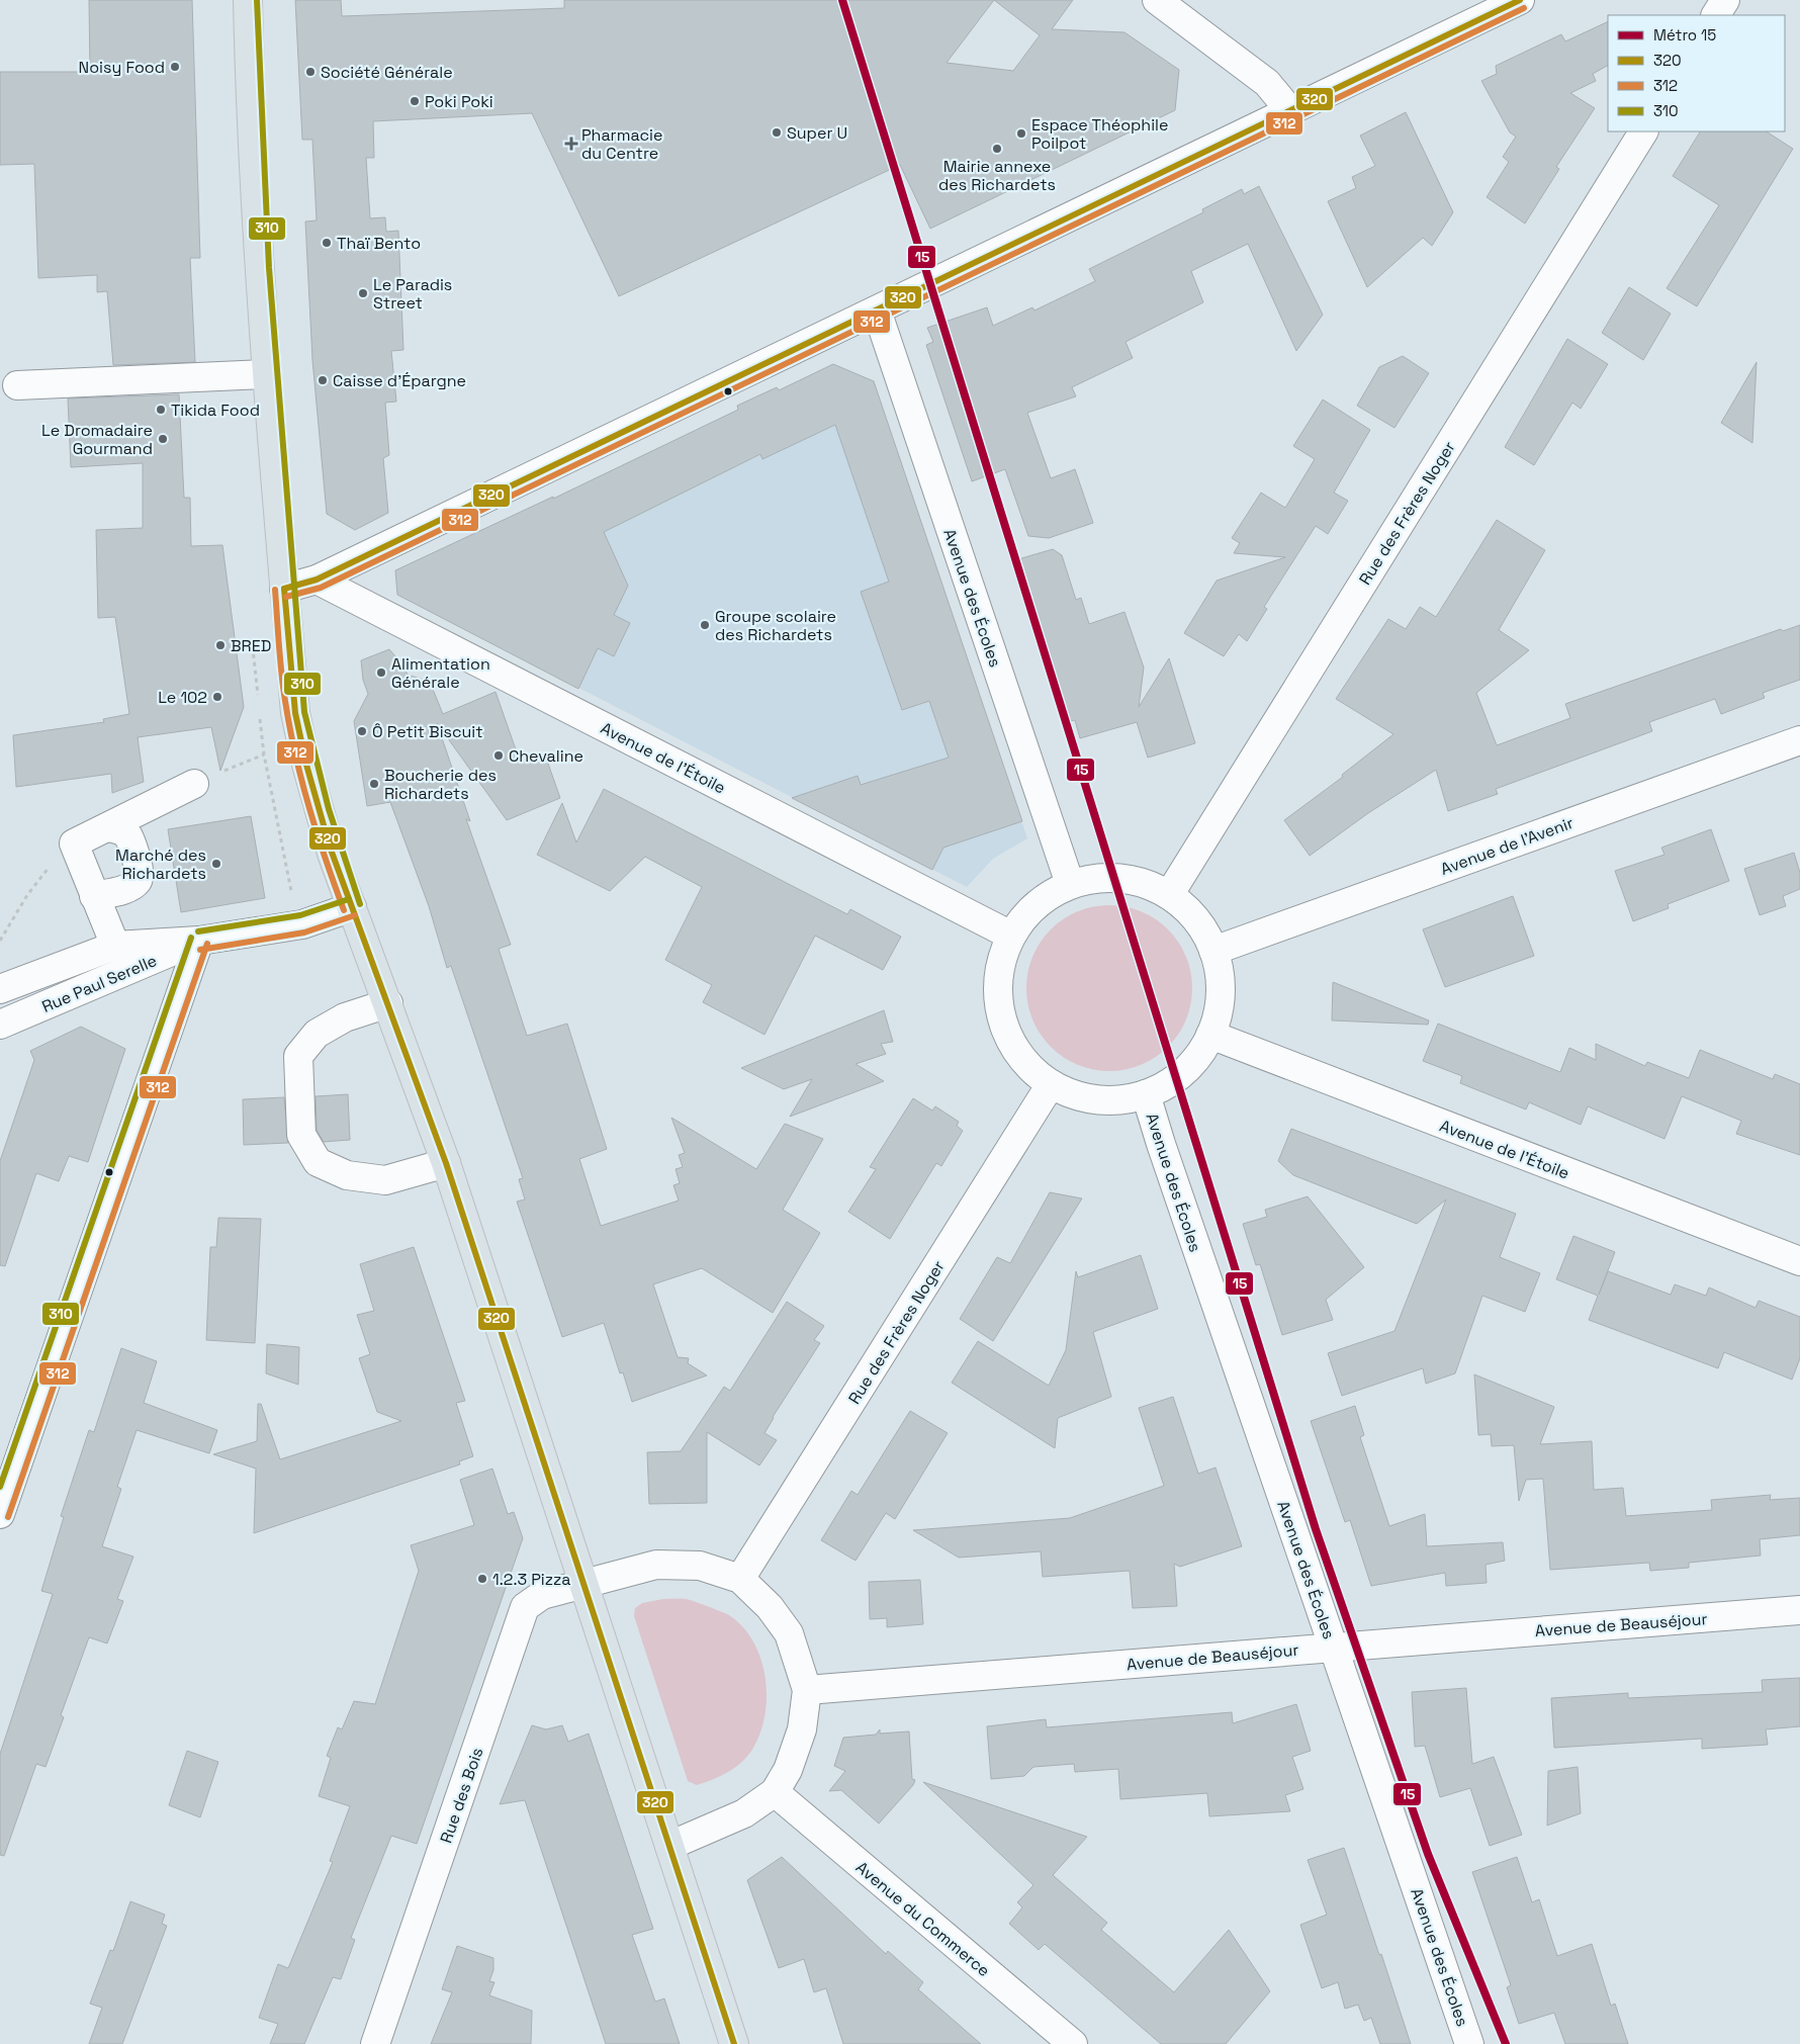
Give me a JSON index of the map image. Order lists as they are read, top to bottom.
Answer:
{
  "streets": {
    "street": [
      "Rue des Frères Noger",
      "Avenue des Écoles",
      "Avenue de l’Étoile",
      "Avenue de l’Avenir",
      "Rue Paul Serelle",
      "Avenue de Beauséjour",
      "Rue des Bois",
      "Avenue du Commerce"
    ]
  },
  "crossings": [
    ["Rue des Frères Noger", "Rue des Bois"],
    ["Avenue des Écoles", "Avenue de Beauséjour"]
  ],
  "places": {
    "other": [
      "Noisy Food",
      "Société Générale",
      "Poki Poki",
      "Super U",
      "Espace Théophile Poilpot",
      "Mairie annexe des Richardets",
      "Thaï Bento",
      "Le Paradis Street",
      "Caisse d'Épargne",
      "Tikida Food",
      "Le Dromadaire Gourmand",
      "Groupe scolaire des Richardets",
      "BRED",
      "Alimentation Générale",
      "Le 102",
      "Ô Petit Biscuit",
      "Chevaline",
      "Boucherie des Richardets",
      "Marché des Richardets",
      "1.2.3 Pizza"
    ],
    "health": ["Pharmacie du Centre"]
  },
  "lines": [
    "metro line 15",
    "transit line 320",
    "transit line 310",
    "transit line 312"
  ],
  "legend": [
    "Métro 15",
    "320",
    "312",
    "310"
  ]
}
